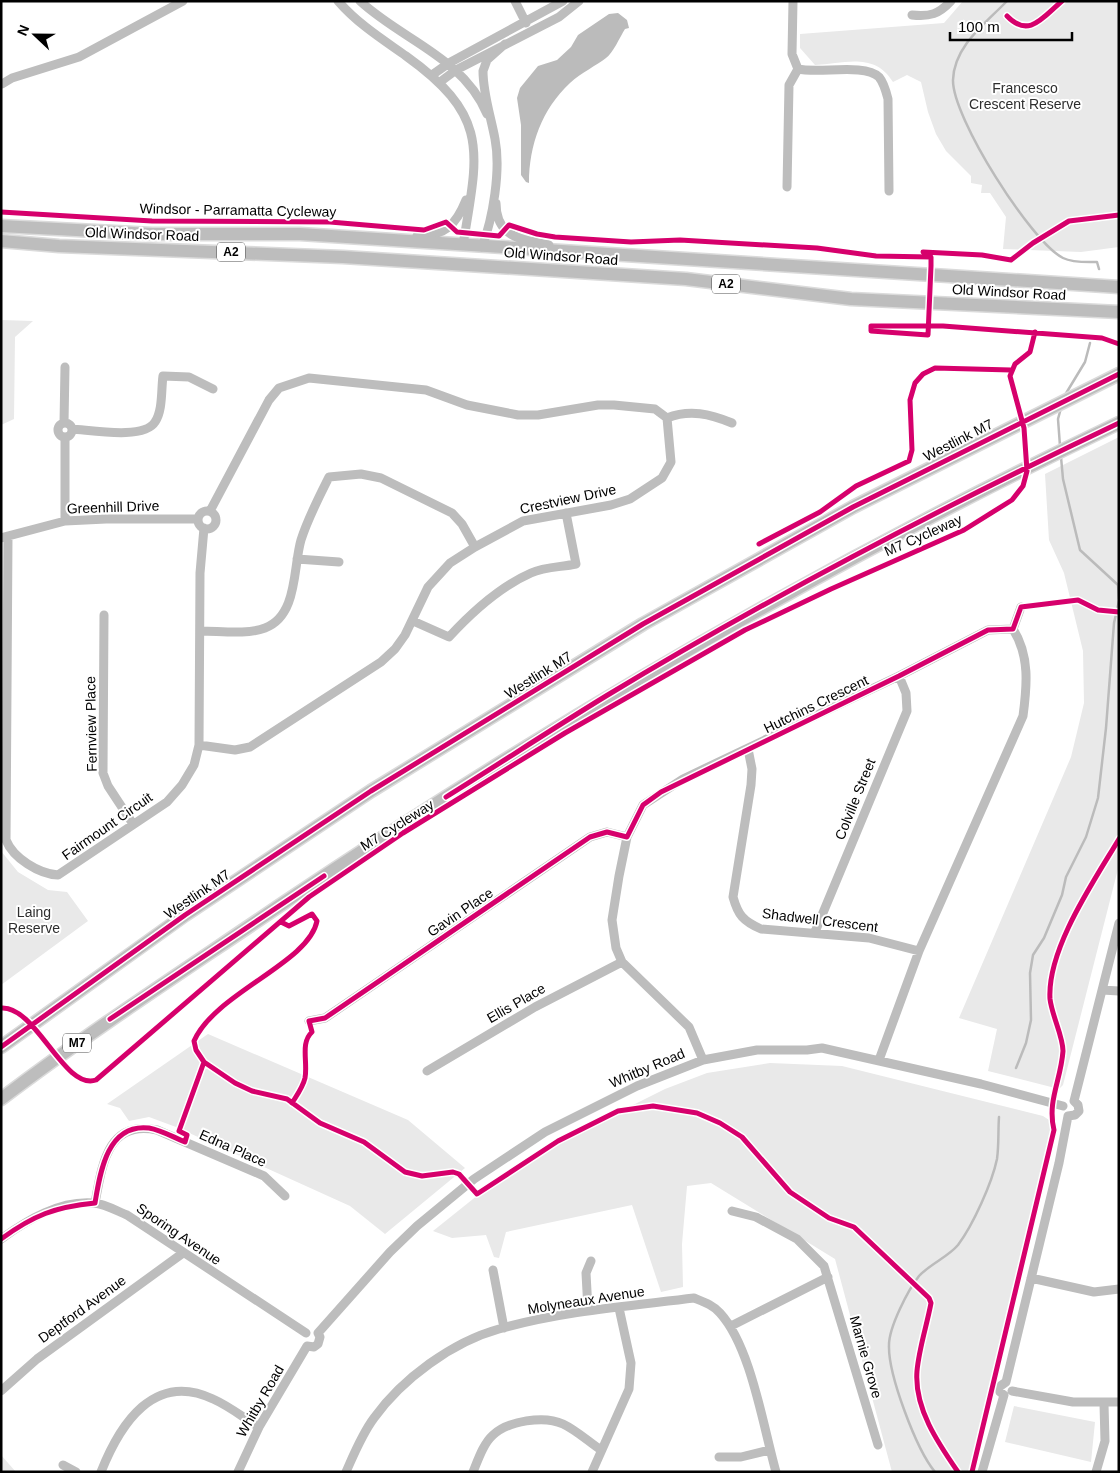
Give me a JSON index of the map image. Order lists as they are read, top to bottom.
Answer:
{
  "streets": {
    "highway": [
      "Old Windsor Road",
      "A2",
      "Westlink M7",
      "M7"
    ],
    "street": [
      "Crestview Drive",
      "Greenhill Drive",
      "Hutchins Crescent",
      "Fernview Place",
      "Colville Street",
      "Fairmount Circuit",
      "Gavin Place",
      "Shadwell Crescent",
      "Ellis Place",
      "Whitby Road",
      "Edna Place",
      "Sporing Avenue",
      "Molyneaux Avenue",
      "Deptford Avenue",
      "Marnie Grove"
    ],
    "cycle path": ["Windsor - Parramatta Cycleway", "M7 Cycleway"]
  },
  "crossings": [
    ["Crestview Drive", "Fairmount Circuit"],
    ["Greenhill Drive", "Fairmount Circuit"],
    ["Hutchins Crescent", "Colville Street"],
    ["Hutchins Crescent", "Gavin Place"],
    ["Hutchins Crescent", "Shadwell Crescent"],
    ["Hutchins Crescent", "Ellis Place"],
    ["Hutchins Crescent", "Whitby Road"],
    ["Fernview Place", "Fairmount Circuit"],
    ["Colville Street", "Shadwell Crescent"],
    ["Whitby Road", "Sporing Avenue"],
    ["Edna Place", "Sporing Avenue"],
    ["Sporing Avenue", "Deptford Avenue"]
  ],
  "parks": ["Francesco Crescent Reserve", "Laing Reserve"],
  "scale_bar": "100 m",
  "north": "left"
}
